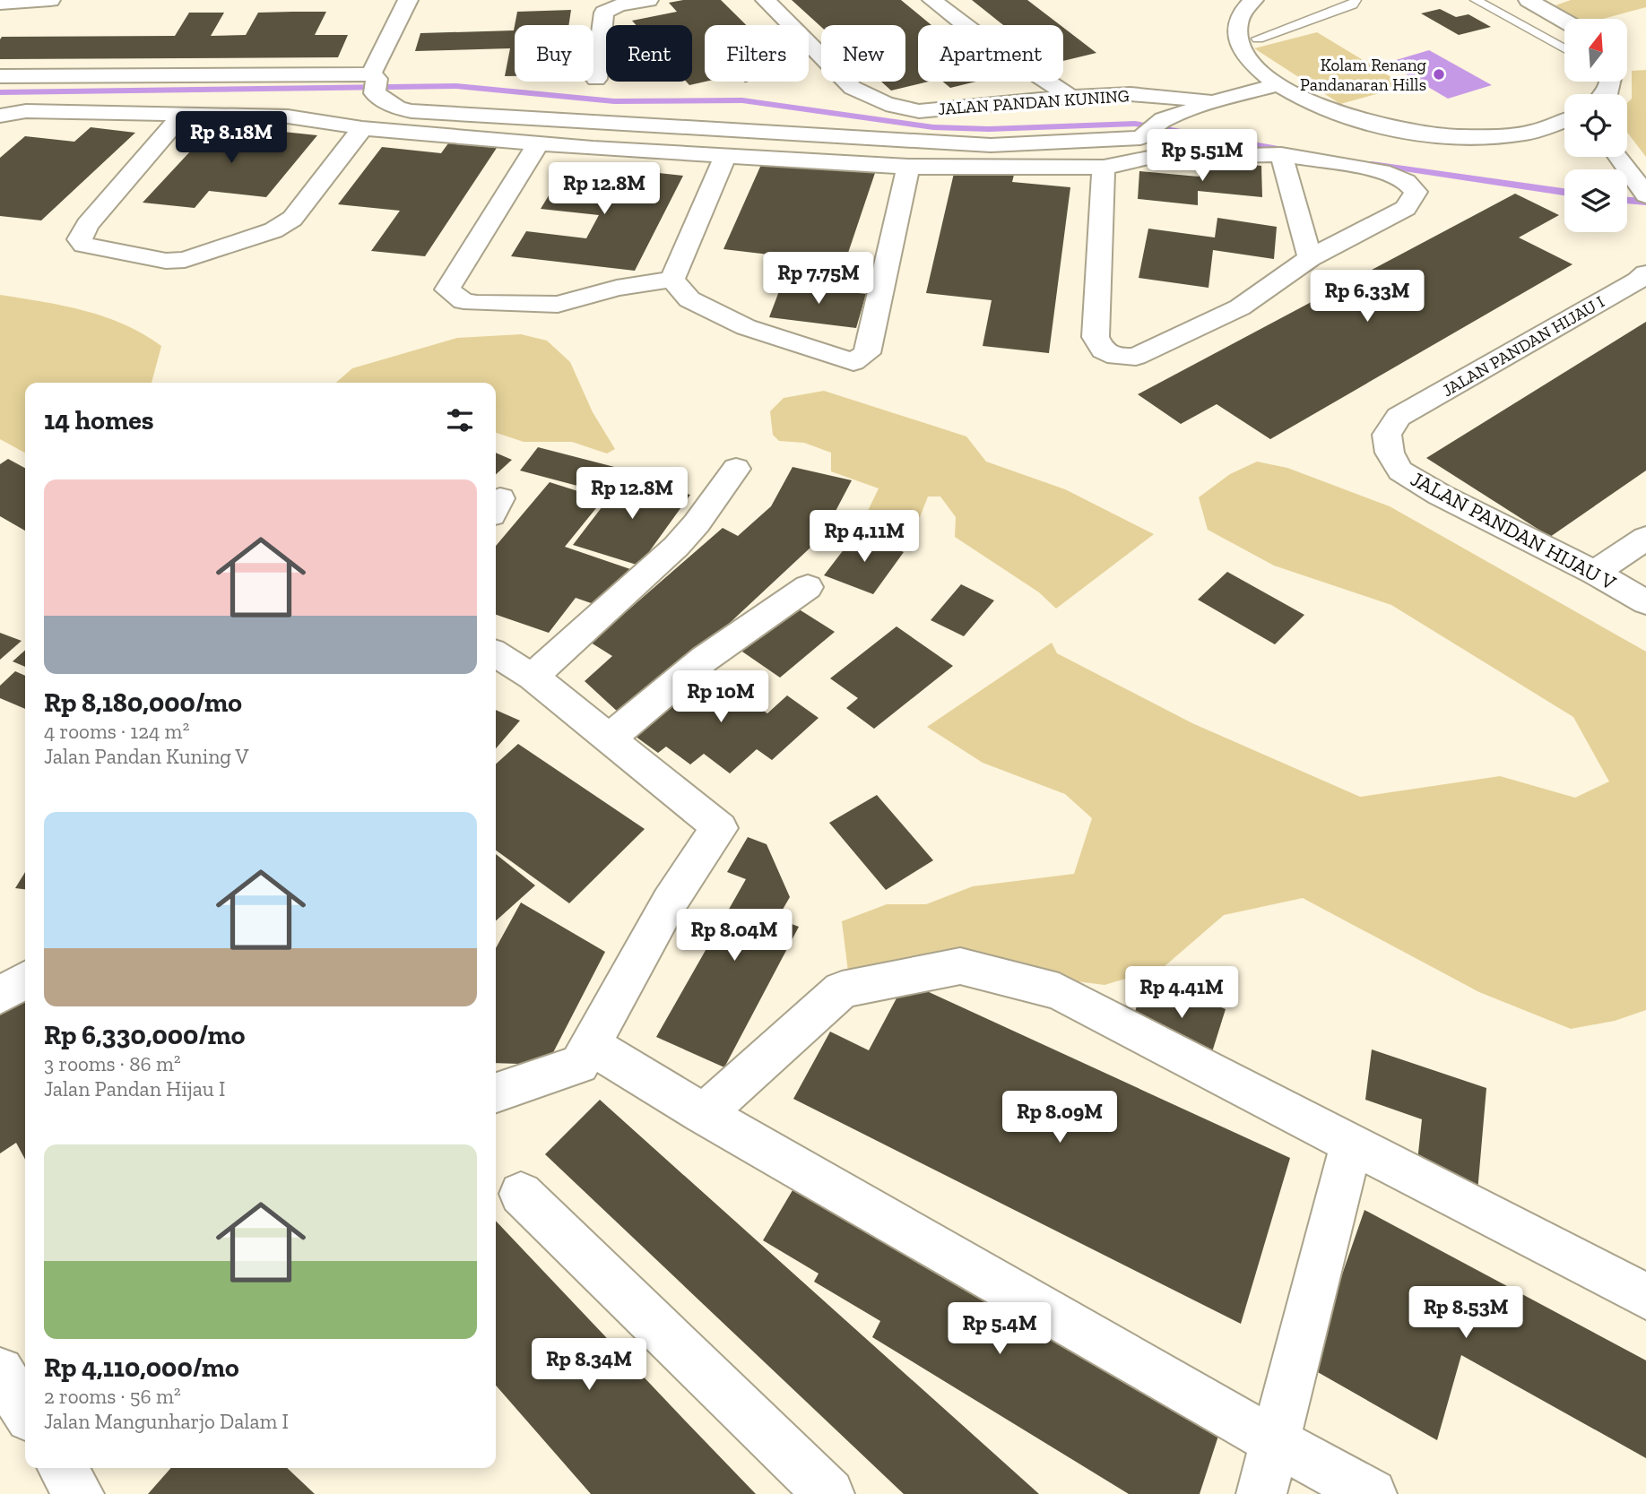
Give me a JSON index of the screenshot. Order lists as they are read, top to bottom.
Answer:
{
  "streets": {
    "street": ["JALAN PANDAN KUNING", "JALAN PANDAN HIJAU I", "JALAN PANDAN HIJAU V"]
  },
  "crossings": [
    ["JALAN PANDAN HIJAU I", "JALAN PANDAN HIJAU V"]
  ],
  "places": ["Kolam Renang Pandanaran Hills"],
  "north": "top",
  "page": {
    "chip": [
      "Buy",
      "Rent",
      "Filters",
      "New",
      "Apartment"
    ],
    "price": [
      "Rp 8.18M",
      "Rp 5.51M",
      "Rp 12.8M",
      "Rp 7.75M",
      "Rp 6.33M",
      "Rp 12.8M",
      "Rp 4.11M",
      "Rp 10M",
      "Rp 8.04M",
      "Rp 4.41M",
      "Rp 8.09M",
      "Rp 8.53M",
      "Rp 5.4M",
      "Rp 8.34M"
    ],
    "heading": "14 homes",
    "list": [
      {
        "name": "Rp 8,180,000/mo",
        "note": "4 rooms · 124 m² · Jalan Pandan Kuning V"
      },
      {
        "name": "Rp 6,330,000/mo",
        "note": "3 rooms · 86 m² · Jalan Pandan Hijau I"
      },
      {
        "name": "Rp 4,110,000/mo",
        "note": "2 rooms · 56 m² · Jalan Mangunharjo Dalam I"
      }
    ]
  }
}
